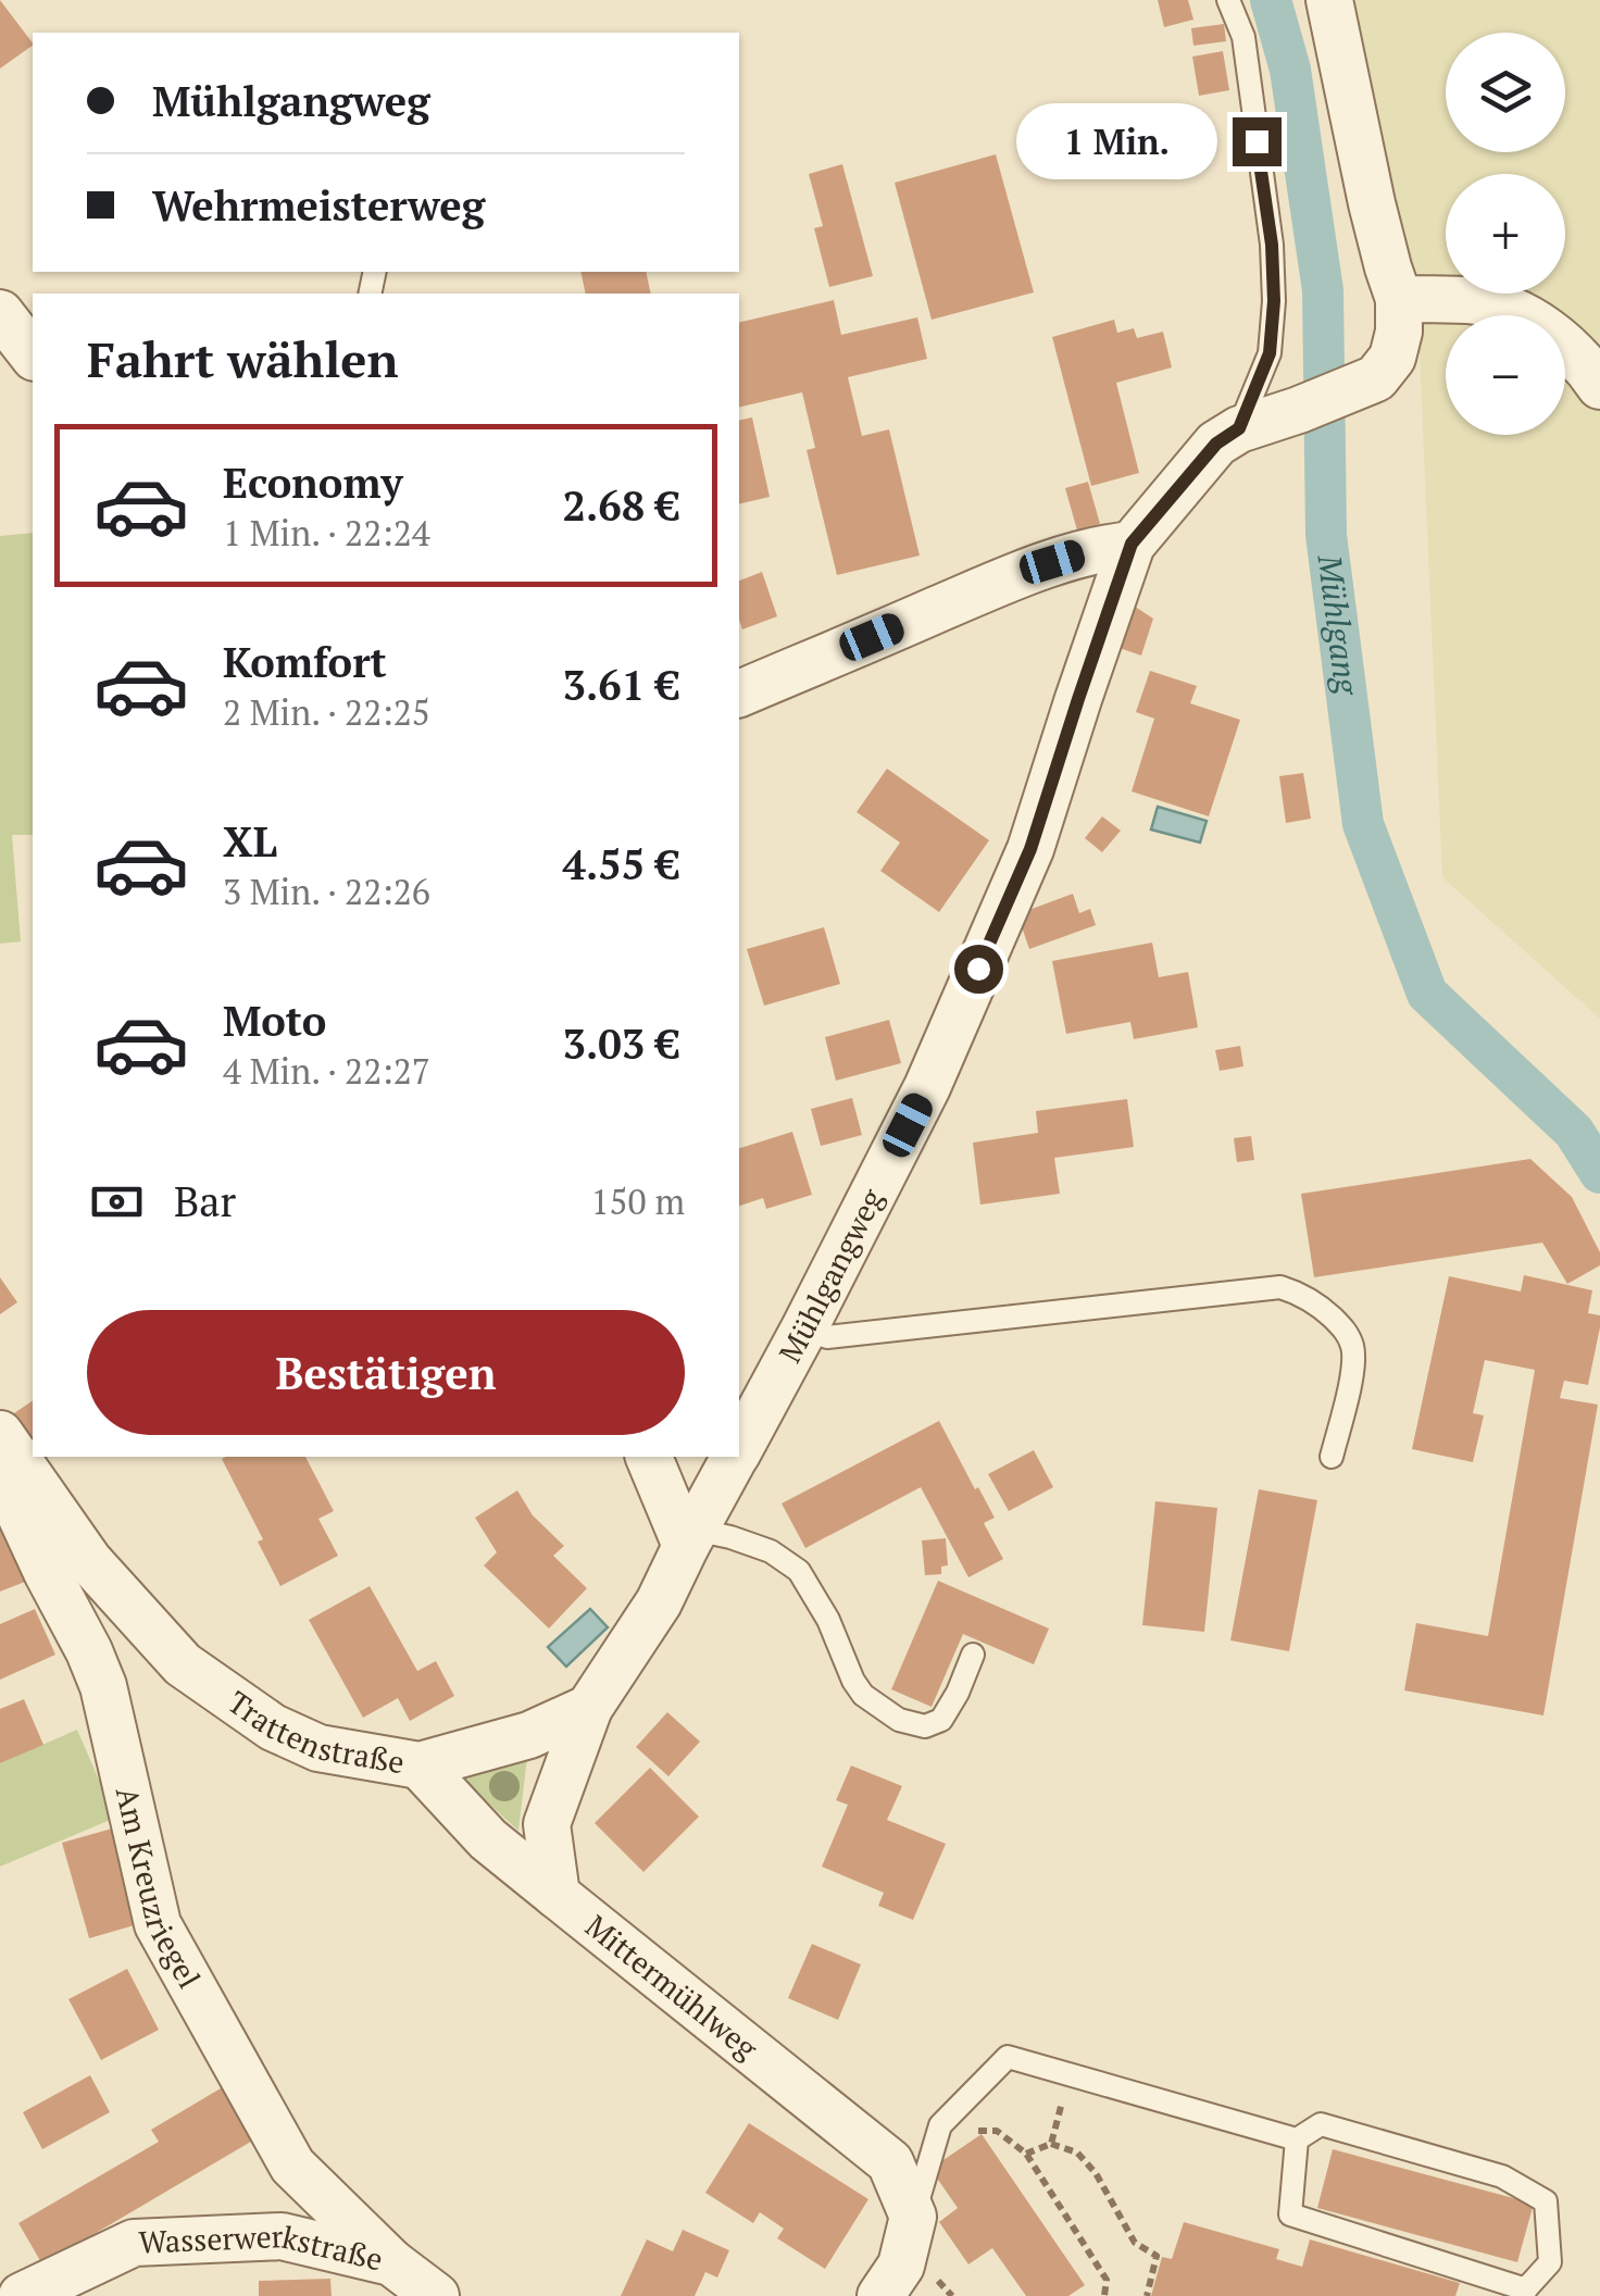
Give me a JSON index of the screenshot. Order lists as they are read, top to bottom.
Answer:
{
  "streets": {
    "street": [
      "Mühlgangweg",
      "Trattenstraße",
      "Am Kreuzriegel",
      "Mittermühlweg",
      "Wasserwerkstraße"
    ]
  },
  "crossings": [
    ["Trattenstraße", "Mittermühlweg"],
    ["Am Kreuzriegel", "Wasserwerkstraße"]
  ],
  "water": ["Mühlgang"],
  "page": {
    "map_buttons": ["+", "−"],
    "banner": ["Mühlgangweg", "Wehrmeisterweg"],
    "bubble": "1 Min.",
    "heading": "Fahrt wählen",
    "list": [
      {
        "name": "Economy",
        "note": "1 Min. · 22:24",
        "value": "2.68 €"
      },
      {
        "name": "Komfort",
        "note": "2 Min. · 22:25",
        "value": "3.61 €"
      },
      {
        "name": "XL",
        "note": "3 Min. · 22:26",
        "value": "4.55 €"
      },
      {
        "name": "Moto",
        "note": "4 Min. · 22:27",
        "value": "3.03 €"
      }
    ],
    "pay": ["Bar", "150 m"],
    "buttons": "Bestätigen"
  }
}
